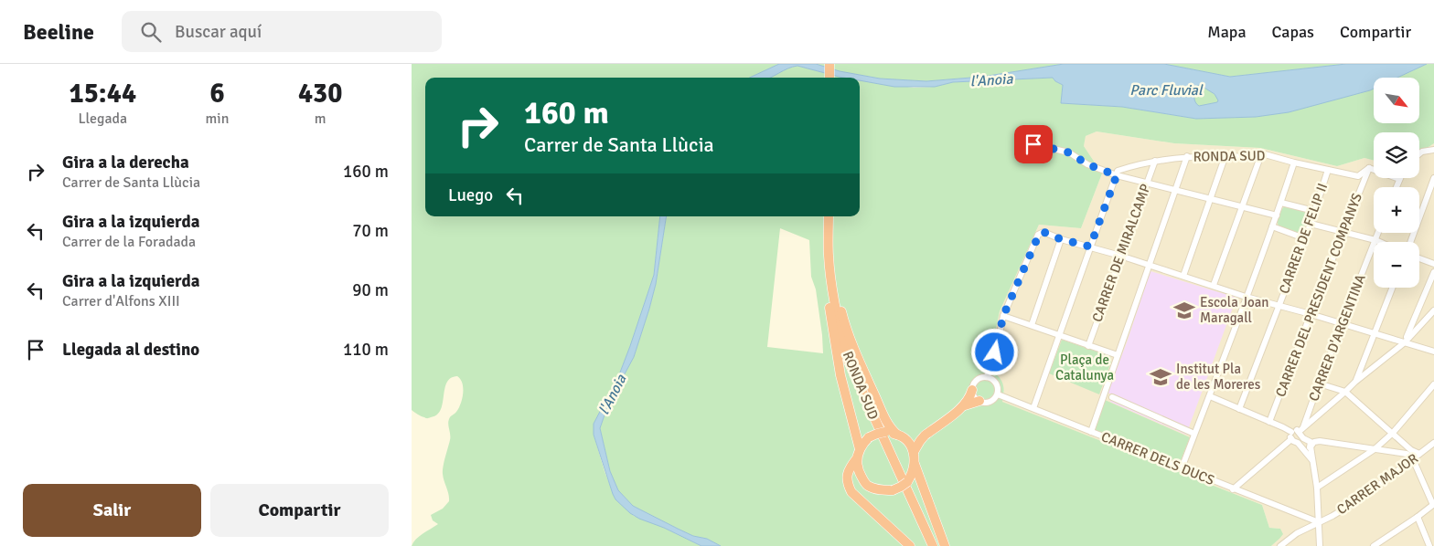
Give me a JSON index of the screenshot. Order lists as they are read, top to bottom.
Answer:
{
  "streets": {
    "highway": ["RONDA SUD"],
    "street": [
      "CARRER DE FELIP II",
      "CARRER DE MIRALCAMP",
      "CARRER DEL PRESIDENT COMPANYS",
      "CARRER D'ARGENTINA",
      "CARRER DELS DUCS",
      "CARRER MAJOR"
    ]
  },
  "crossings": [
    ["RONDA SUD", "CARRER DE FELIP II"],
    ["RONDA SUD", "CARRER DE MIRALCAMP"],
    ["RONDA SUD", "CARRER DEL PRESIDENT COMPANYS"],
    ["CARRER DELS DUCS", "CARRER MAJOR"]
  ],
  "water": ["l'Anoia", "Parc Fluvial"],
  "parks": ["Plaça de Catalunya"],
  "places": {
    "school or university": ["Escola Joan Maragall", "Institut Pla de les Moreres"]
  },
  "north": "bottom right",
  "page": {
    "header": "Beeline",
    "search": "Buscar aquí",
    "nav": ["Mapa", "Capas", "Compartir"],
    "eta": [
      "15:44",
      "Llegada",
      "6",
      "min",
      "430",
      "m"
    ],
    "map_buttons": ["+", "−"],
    "turn": ["160 m", "Carrer de Santa Llùcia"],
    "list": [
      {
        "name": "Gira a la derecha",
        "note": "Carrer de Santa Llùcia",
        "value": "160 m"
      },
      {
        "name": "Gira a la izquierda",
        "note": "Carrer de la Foradada",
        "value": "70 m"
      },
      {
        "name": "Gira a la izquierda",
        "note": "Carrer d'Alfons XIII",
        "value": "90 m"
      },
      {
        "name": "Llegada al destino",
        "value": "110 m"
      }
    ],
    "then": "Luego",
    "buttons": ["Salir", "Compartir"]
  }
}
